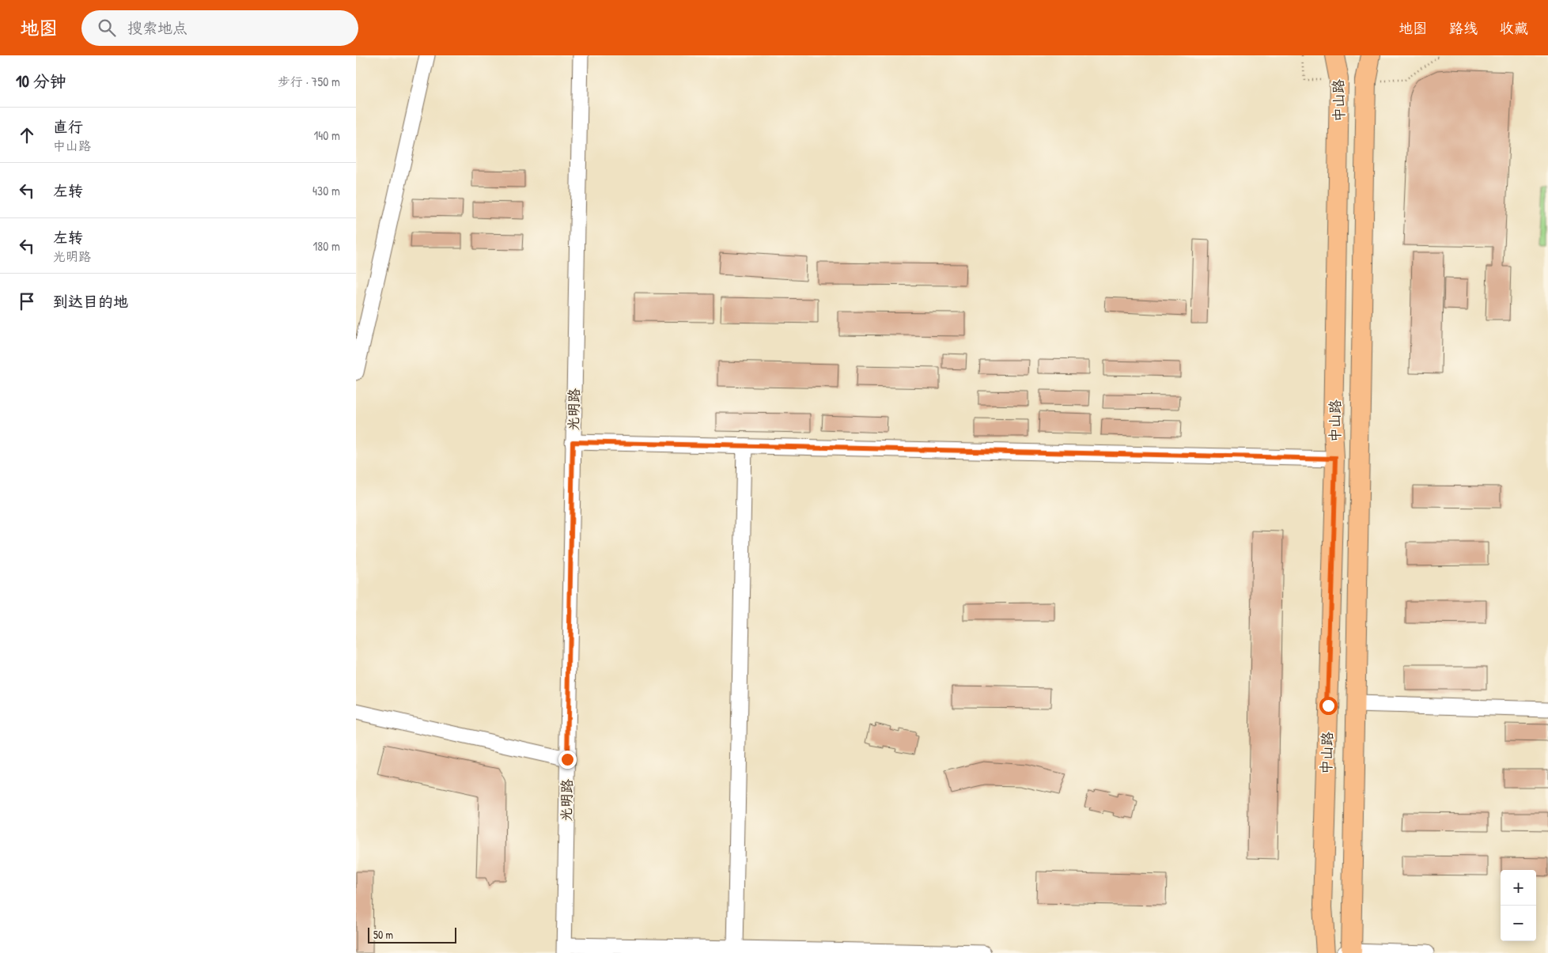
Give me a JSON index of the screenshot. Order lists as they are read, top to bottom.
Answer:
{
  "streets": {
    "main road": ["中山路"],
    "street": ["光明路"]
  },
  "scale_bar": "50 m",
  "page": {
    "header": "地图",
    "search": "搜索地点",
    "nav": ["地图", "路线", "收藏"],
    "heading": ["10 分钟", "步行 · 750 m"],
    "list": [
      ["直行", "中山路", "140 m"],
      ["左转", "430 m"],
      ["左转", "光明路", "180 m"],
      "到达目的地"
    ],
    "map_buttons": ["+", "−"],
    "scale": "50 m"
  }
}
